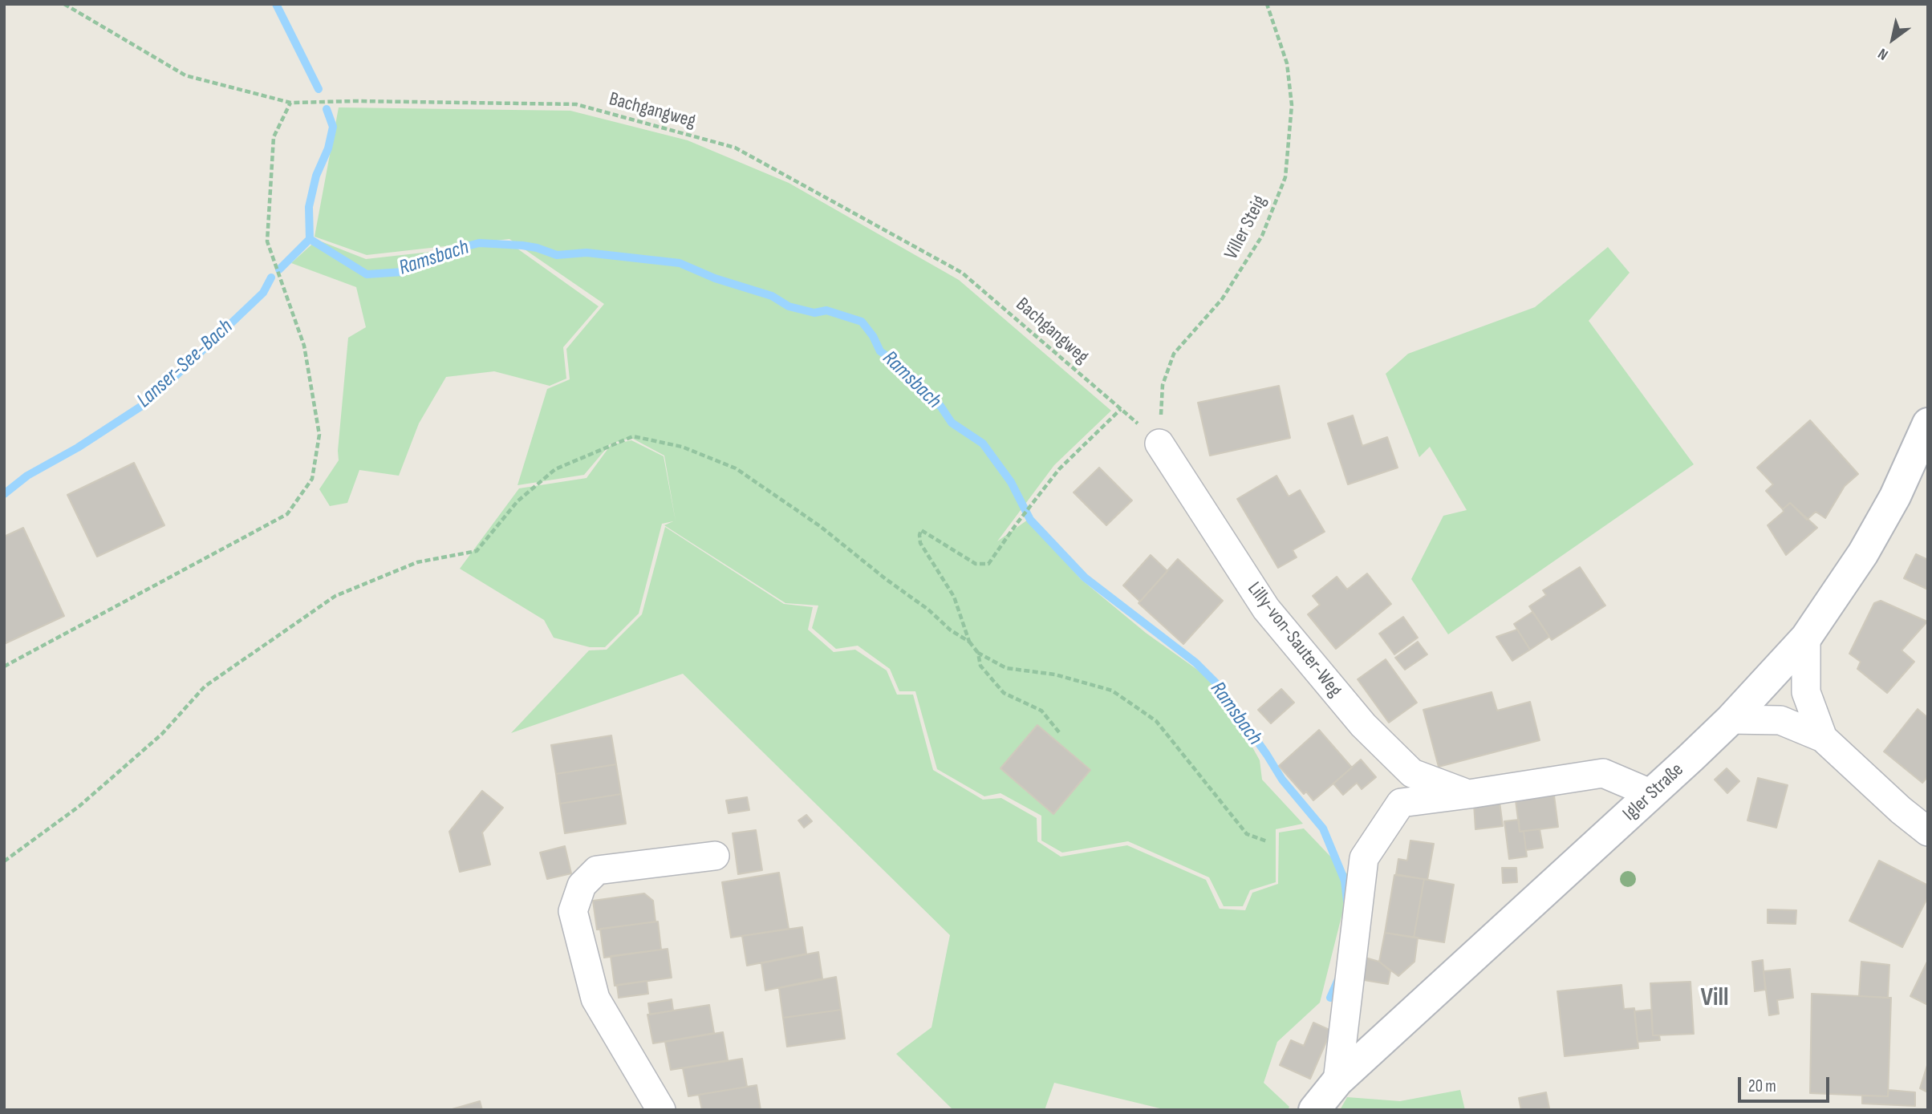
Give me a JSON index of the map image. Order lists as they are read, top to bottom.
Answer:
{
  "streets": {
    "main road": ["Igler Straße"],
    "street": ["Lilly-von-Sauter-Weg"],
    "path": ["Bachgangweg", "Viller Steig"]
  },
  "crossings": [
    ["Bachgangweg", "Viller Steig"],
    ["Bachgangweg", "Lilly-von-Sauter-Weg"],
    ["Viller Steig", "Lilly-von-Sauter-Weg"],
    ["Lilly-von-Sauter-Weg", "Igler Straße"]
  ],
  "districts": ["Vill"],
  "water": ["Ramsbach", "Lanser-See-Bach"],
  "scale_bar": "20 m",
  "north": "bottom left"
}
